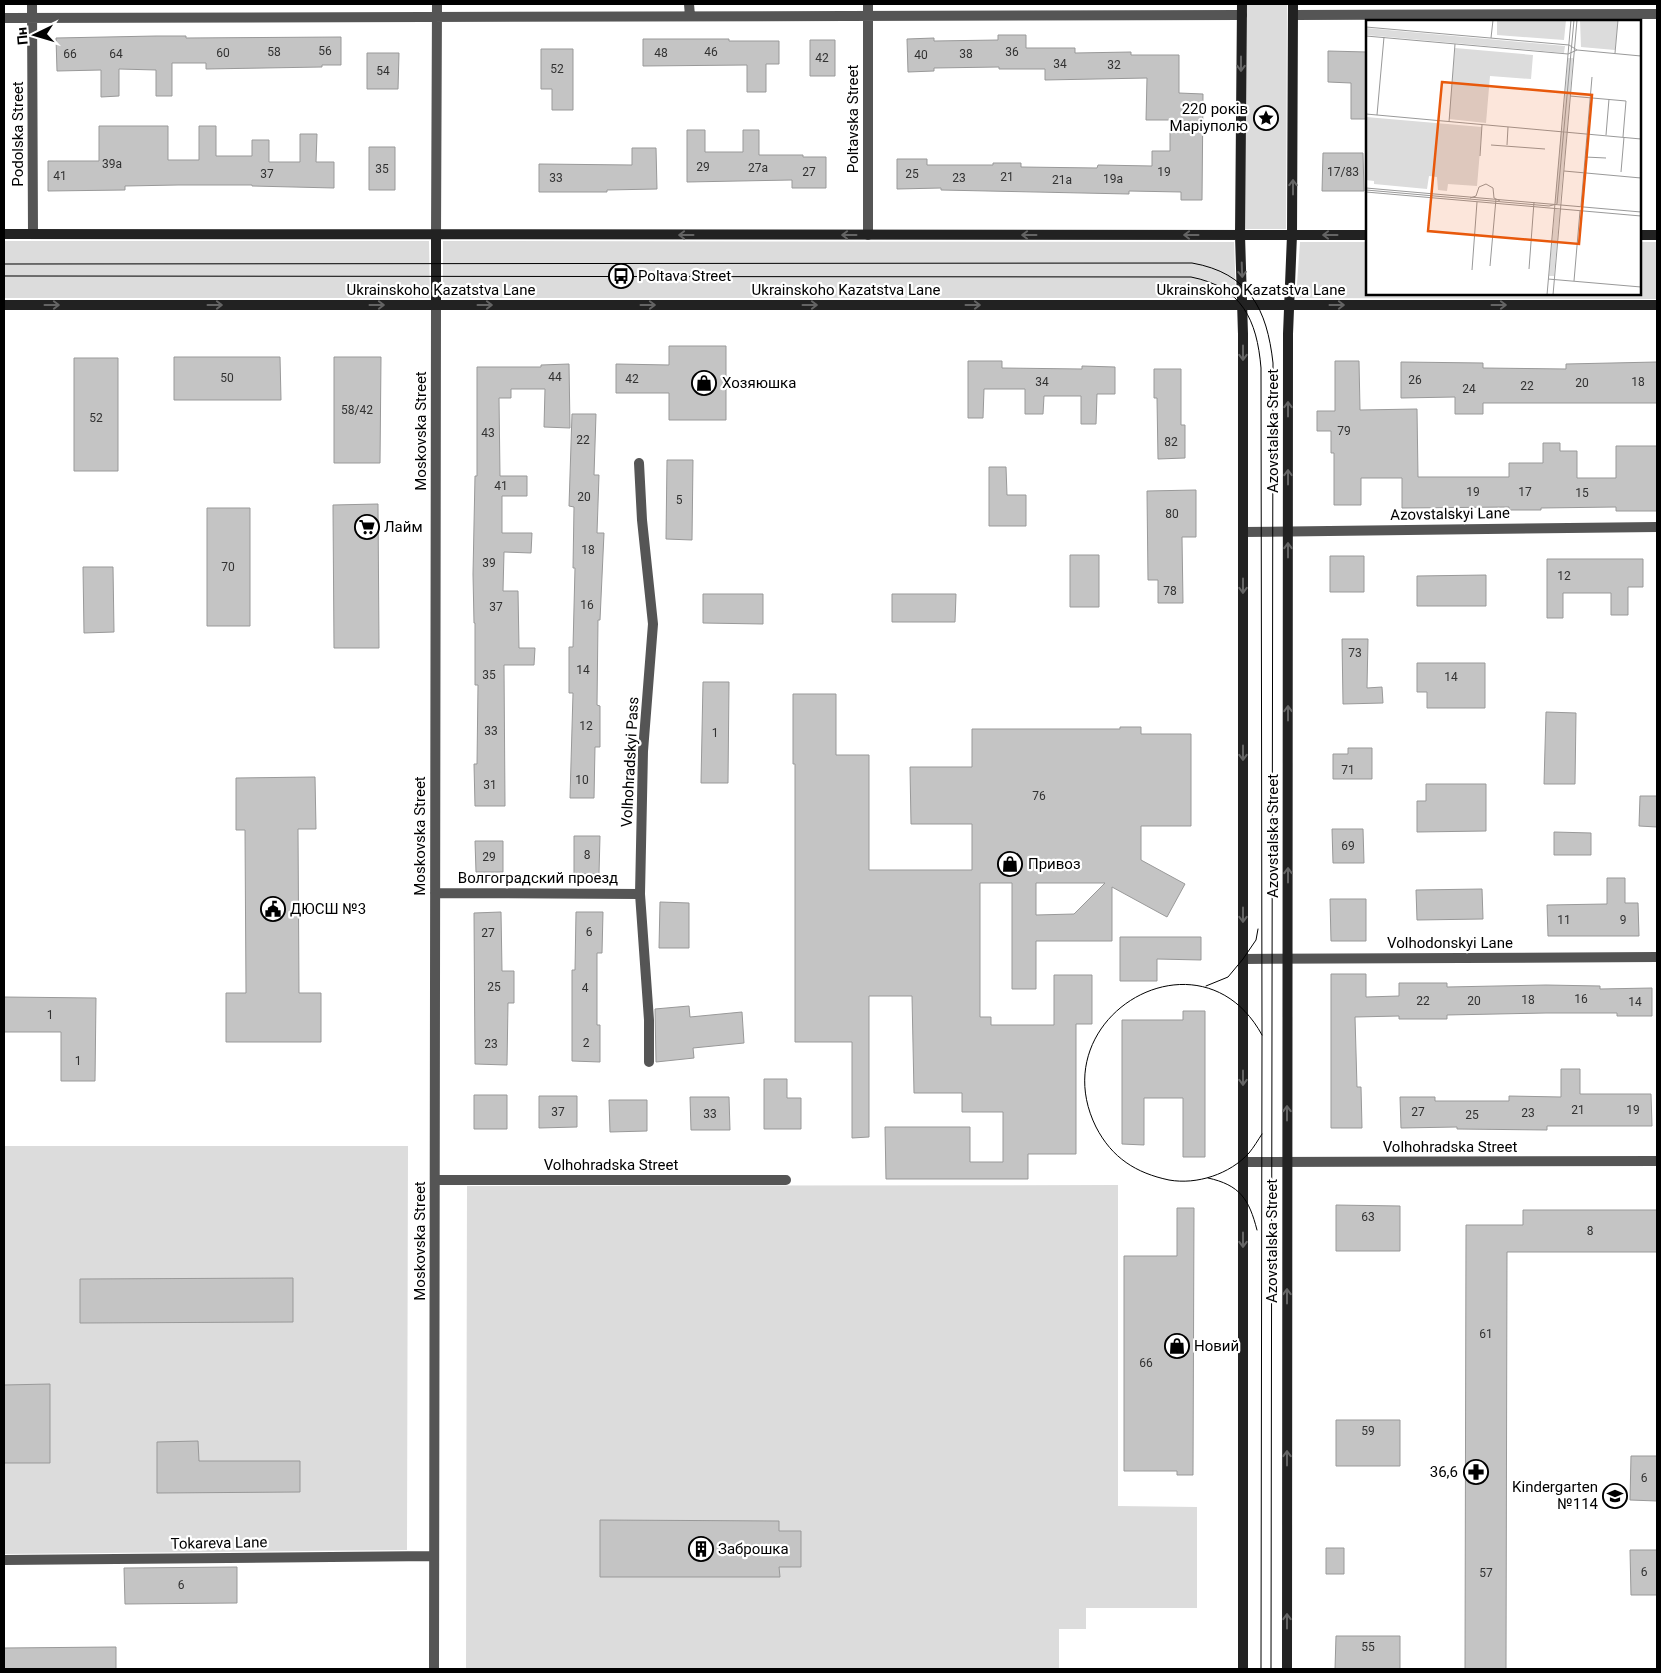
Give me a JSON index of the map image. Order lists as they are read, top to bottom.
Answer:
{
  "streets": {
    "street": [
      "Poltavska Street",
      "Podolska Street",
      "Ukrainskoho Kazatstva Lane",
      "Moskovska Street",
      "Azovstalska Street",
      "Azovstalskyi Lane",
      "Volhohradskyi Pass",
      "Волгоградский проезд",
      "Volhodonskyi Lane",
      "Volhohradska Street",
      "Tokareva Lane"
    ]
  },
  "crossings": [
    ["Ukrainskoho Kazatstva Lane", "Moskovska Street"],
    ["Ukrainskoho Kazatstva Lane", "Azovstalska Street"],
    ["Moskovska Street", "Волгоградский проезд"],
    ["Moskovska Street", "Volhohradska Street"],
    ["Moskovska Street", "Tokareva Lane"],
    ["Azovstalska Street", "Azovstalskyi Lane"],
    ["Azovstalska Street", "Volhodonskyi Lane"],
    ["Azovstalska Street", "Volhohradska Street"],
    ["Volhohradskyi Pass", "Волгоградский проезд"]
  ],
  "places": {
    "place": ["220 років Маріуполю"],
    "bus stop": ["Poltava Street"],
    "shop": ["Хозяюшка", "Привоз", "Новий"],
    "supermarket": ["Лайм"],
    "public building": ["ДЮСШ №3"],
    "pharmacy": ["36,6"],
    "school or university": ["Kindergarten №114"],
    "building": ["Заброшка"]
  },
  "house_numbers": [
    "56",
    "58",
    "46",
    "36",
    "60",
    "48",
    "66",
    "64",
    "38",
    "40",
    "42",
    "34",
    "32",
    "52",
    "54",
    "39а",
    "29",
    "27а",
    "35",
    "27",
    "19",
    "17/83",
    "37",
    "25",
    "41",
    "21",
    "33",
    "23",
    "19а",
    "21а",
    "44",
    "50",
    "42",
    "26",
    "34",
    "18",
    "20",
    "22",
    "24",
    "58/42",
    "52",
    "79",
    "43",
    "22",
    "82",
    "41",
    "19",
    "17",
    "15",
    "20",
    "5",
    "80",
    "18",
    "39",
    "70",
    "12",
    "78",
    "16",
    "37",
    "73",
    "14",
    "35",
    "14",
    "12",
    "33",
    "1",
    "71",
    "10",
    "31",
    "76",
    "69",
    "8",
    "29",
    "11",
    "9",
    "6",
    "27",
    "25",
    "4",
    "16",
    "18",
    "22",
    "20",
    "14",
    "1",
    "2",
    "23",
    "1",
    "21",
    "19",
    "37",
    "27",
    "23",
    "33",
    "25",
    "63",
    "8",
    "61",
    "66",
    "59",
    "6",
    "6",
    "57",
    "6",
    "55"
  ],
  "north": "left"
}
